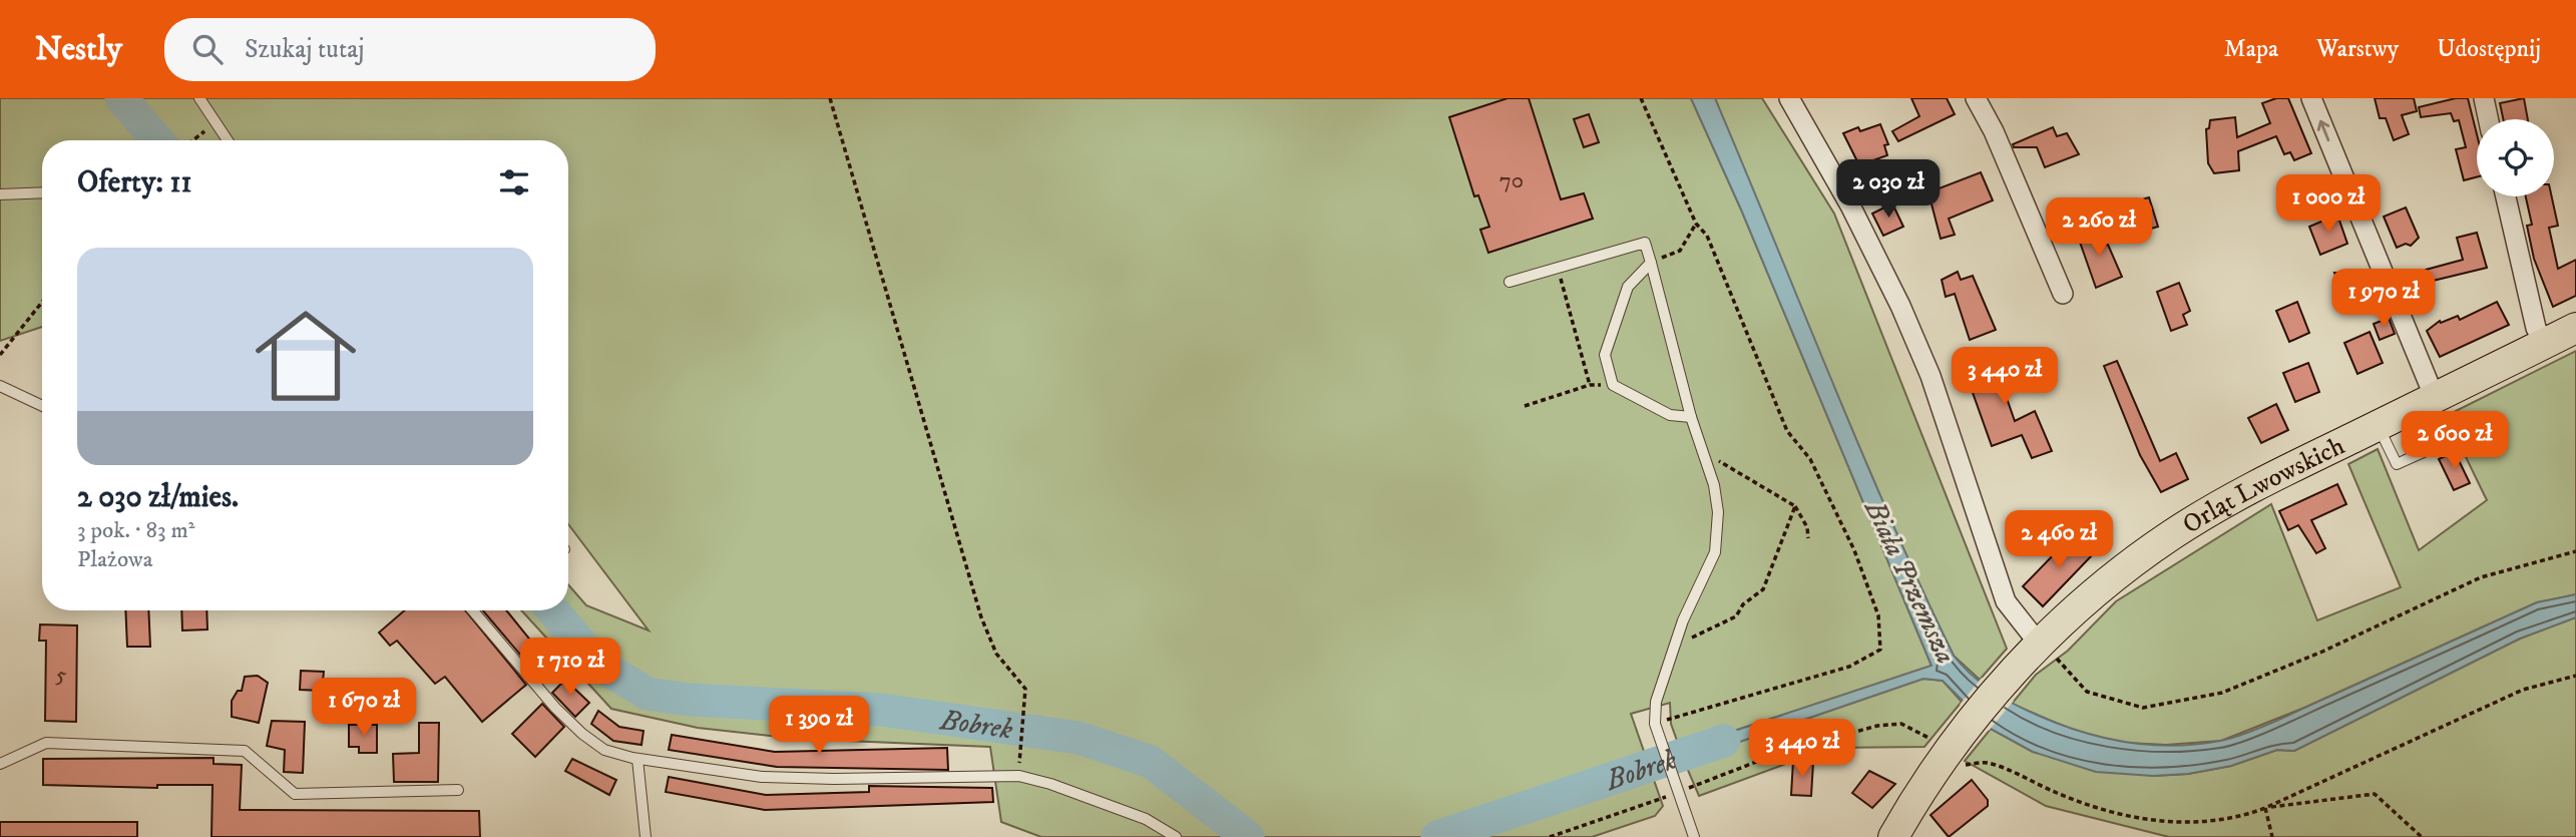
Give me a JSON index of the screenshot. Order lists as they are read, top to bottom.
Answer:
{
  "streets": {
    "main road": ["Orląt Lwowskich"]
  },
  "water": ["Biała Przemsza", "Bobrek"],
  "house_numbers": ["70", "5"],
  "page": {
    "header": "Nestly",
    "search": "Szukaj tutaj",
    "nav": ["Mapa", "Warstwy", "Udostępnij"],
    "heading": "Oferty: 11",
    "price": [
      "2 030 zł",
      "1 000 zł",
      "2 260 zł",
      "1 970 zł",
      "3 440 zł",
      "2 600 zł",
      "2 460 zł",
      "1 710 zł",
      "1 670 zł",
      "1 390 zł",
      "3 440 zł"
    ],
    "list": [
      {
        "name": "2 030 zł/mies.",
        "note": "3 pok. · 83 m² · Plażowa"
      }
    ]
  }
}
